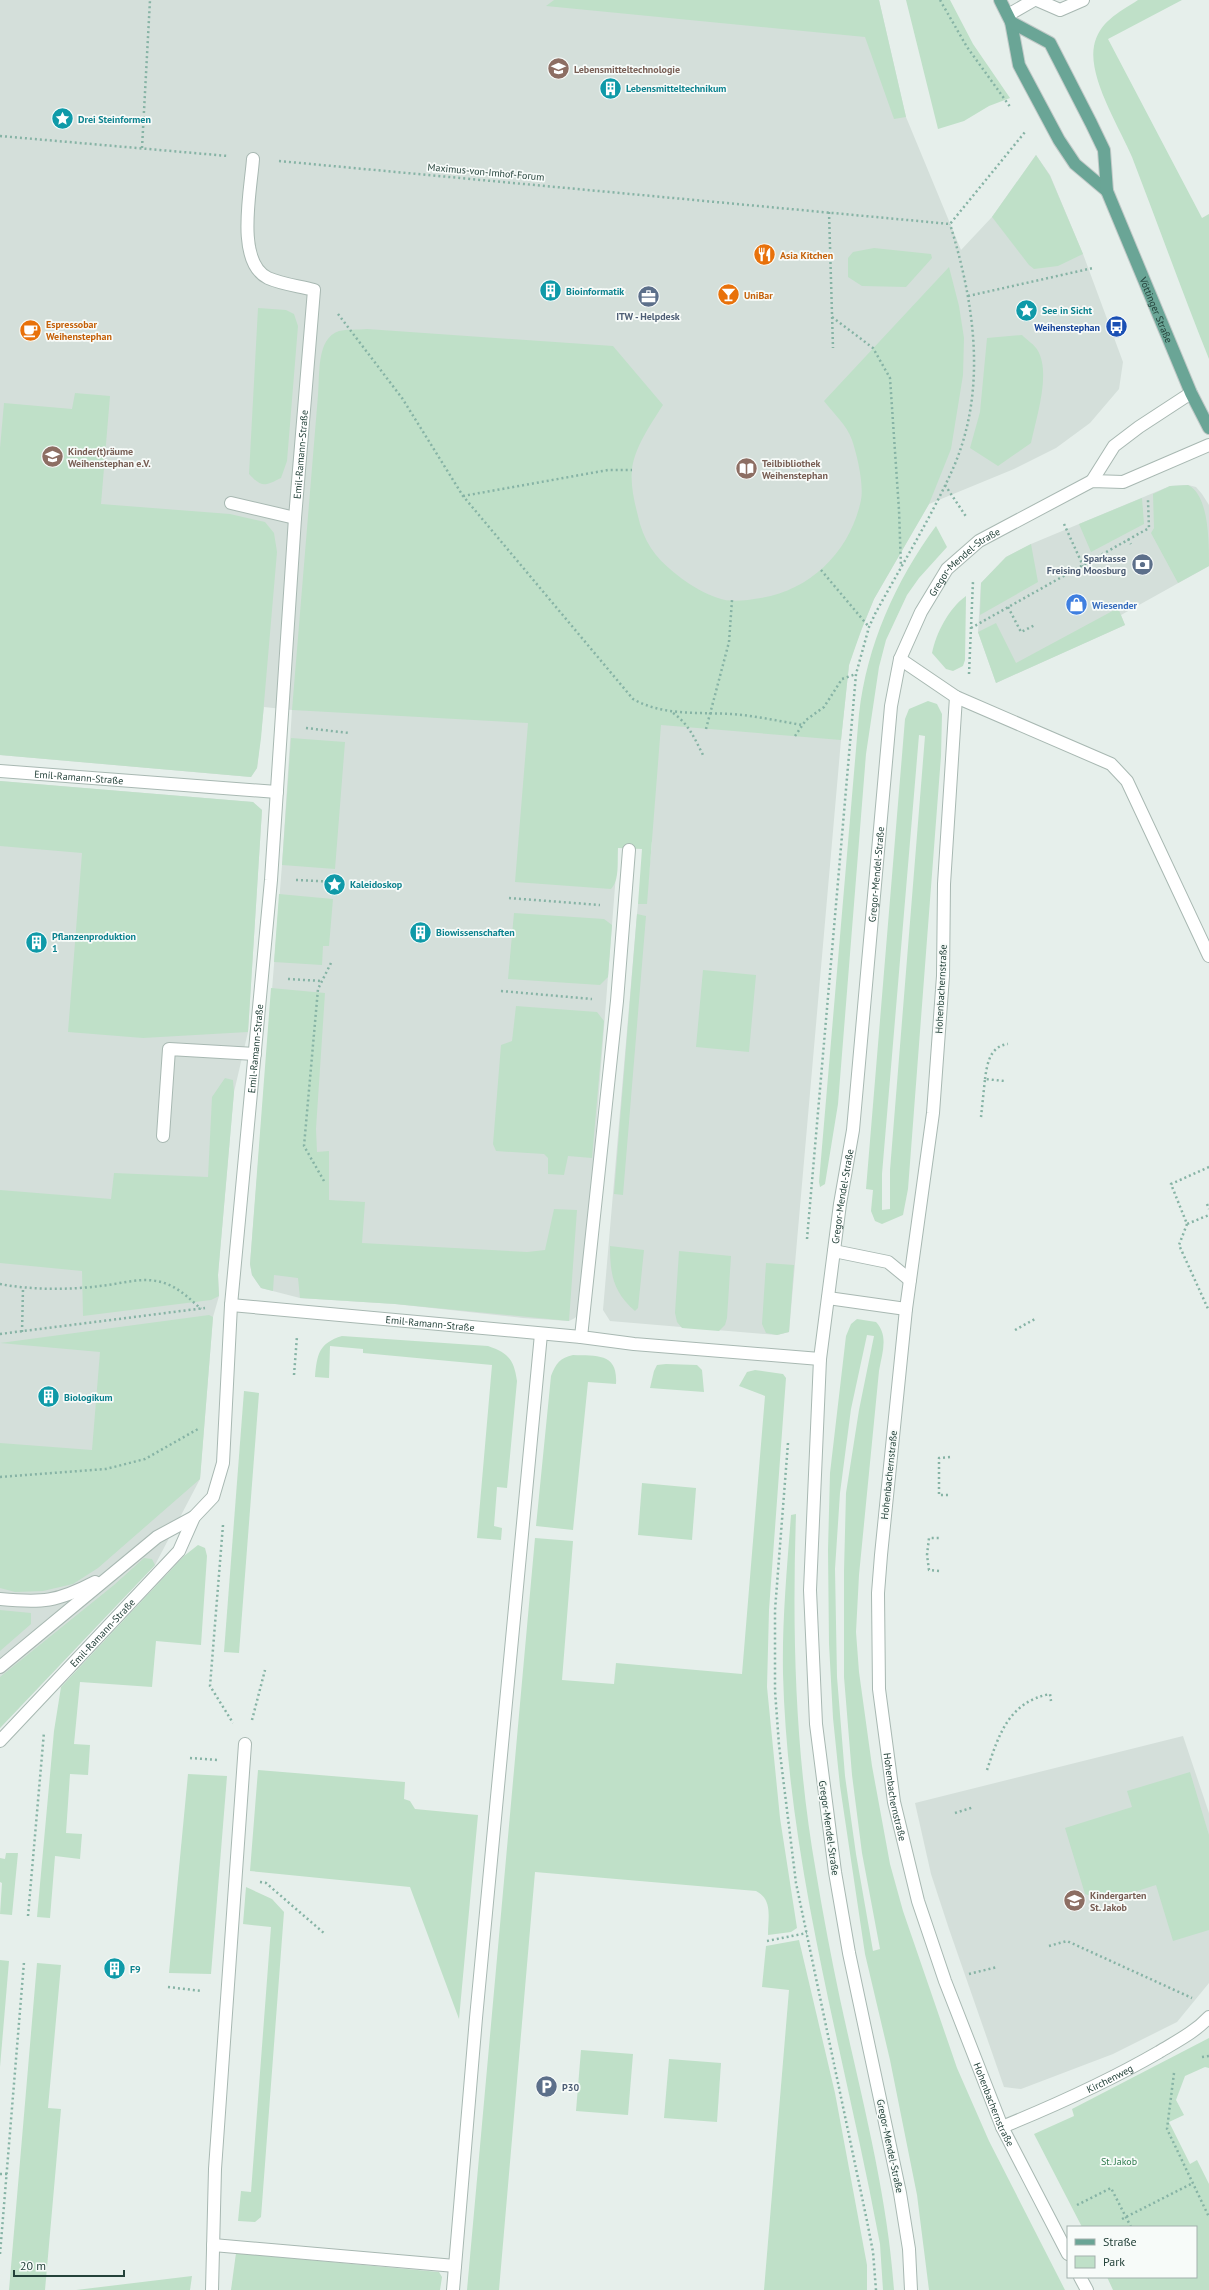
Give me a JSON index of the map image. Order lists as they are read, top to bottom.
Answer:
{
  "streets": {
    "main road": ["Vöttinger Straße"],
    "street": [
      "Emil-Ramann-Straße",
      "Gregor-Mendel-Straße",
      "Hohenbachernstraße",
      "Kirchenweg"
    ],
    "path": ["Maximus-von-Imhof-Forum"]
  },
  "crossings": [
    ["Maximus-von-Imhof-Forum", "Emil-Ramann-Straße"],
    ["Vöttinger Straße", "Gregor-Mendel-Straße"],
    ["Hohenbachernstraße", "Kirchenweg"]
  ],
  "parks": ["St. Jakob"],
  "places": {
    "school or university": ["Lebensmitteltechnologie", "Kinder(t)räume Weihenstephan e.V.", "Kindergarten St. Jakob"],
    "building": [
      "Lebensmitteltechnikum",
      "Bioinformatik",
      "Biowissenschaften",
      "Pflanzenproduktion 1",
      "Biologikum",
      "F9"
    ],
    "place": ["Drei Steinformen", "See in Sicht", "Kaleidoskop"],
    "restaurant": ["Asia Kitchen"],
    "bar": ["UniBar"],
    "office": ["ITW - Helpdesk"],
    "bus stop": ["Weihenstephan"],
    "cafe": ["Espressobar Weihenstephan"],
    "library": ["Teilbibliothek Weihenstephan"],
    "bank": ["Sparkasse Freising Moosburg"],
    "shop": ["Wiesender"],
    "parking": ["P30"]
  },
  "legend": ["Straße", "Park"],
  "scale_bar": "20 m"
}
